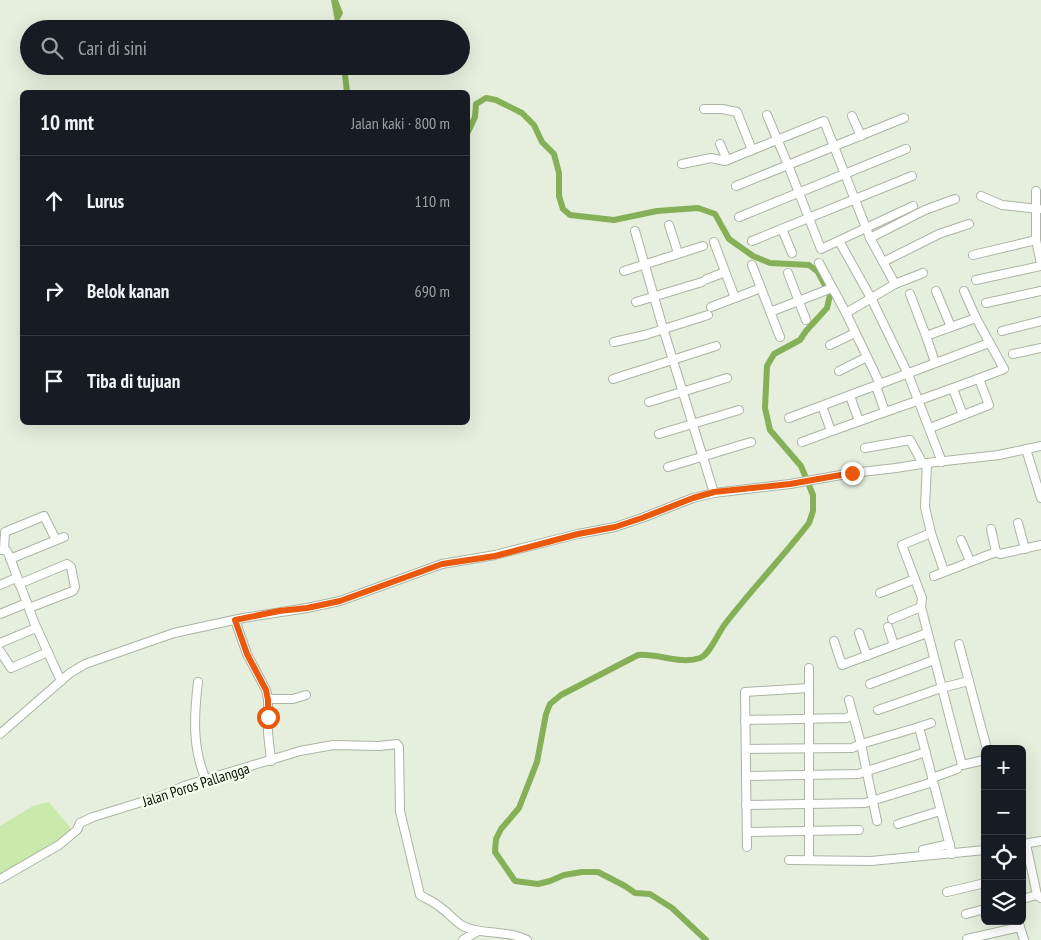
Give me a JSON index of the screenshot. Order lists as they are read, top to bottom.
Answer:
{
  "streets": {
    "street": ["Jalan Poros Pallangga"]
  },
  "page": {
    "search": "Cari di sini",
    "heading": ["10 mnt", "Jalan kaki · 800 m"],
    "list": [
      ["Lurus", "110 m"],
      ["Belok kanan", "690 m"],
      "Tiba di tujuan"
    ],
    "map_buttons": ["+", "−"]
  }
}
